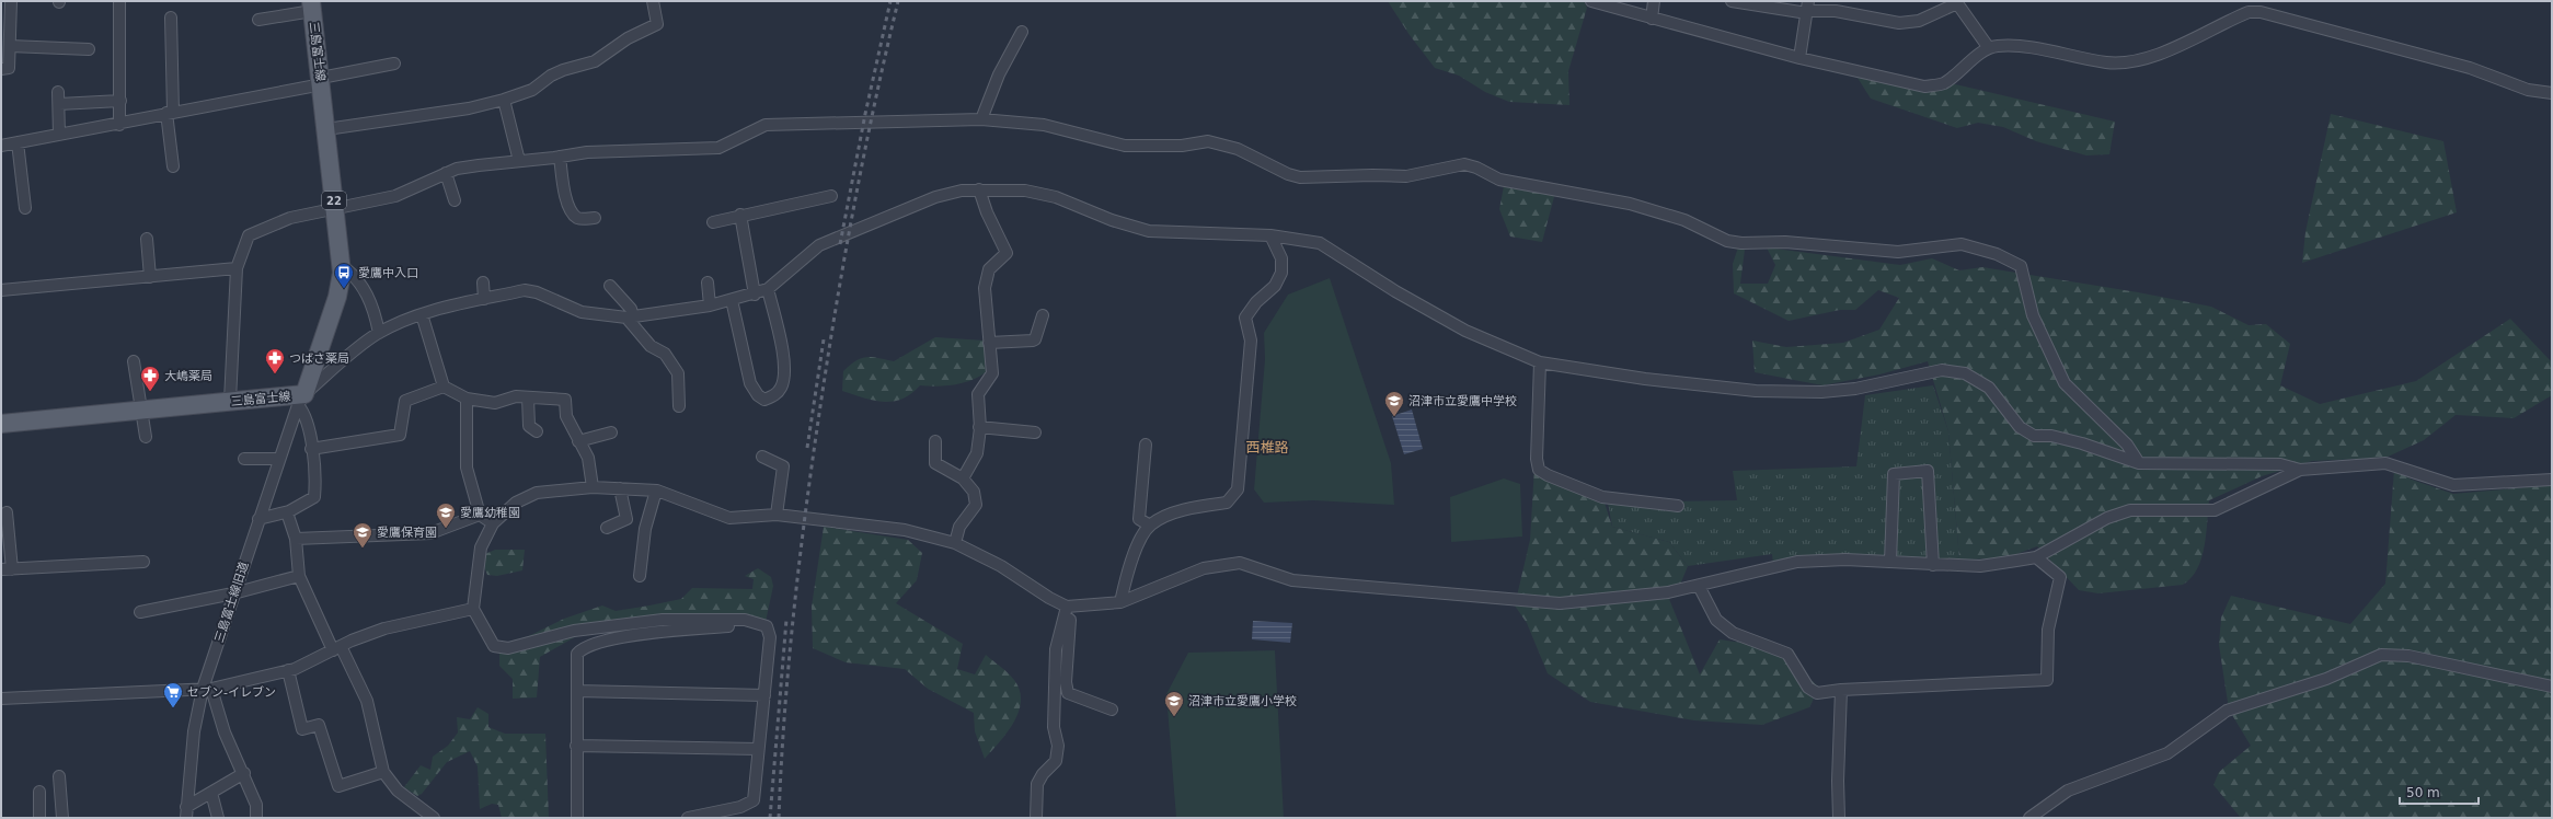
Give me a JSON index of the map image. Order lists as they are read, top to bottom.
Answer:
{
  "streets": {
    "main road": ["三島富士線", "22"],
    "street": ["三島富士線旧道"]
  },
  "crossings": [
    ["三島富士線", "三島富士線旧道"]
  ],
  "districts": ["西椎路"],
  "places": {
    "bus stop": ["愛鷹中入口"],
    "pharmacy": ["つばさ薬局", "大嶋薬局"],
    "school or university": [
      "沼津市立愛鷹中学校",
      "愛鷹幼稚園",
      "愛鷹保育園",
      "沼津市立愛鷹小学校"
    ],
    "supermarket": ["セブン-イレブン"]
  },
  "scale_bar": "50 m"
}
